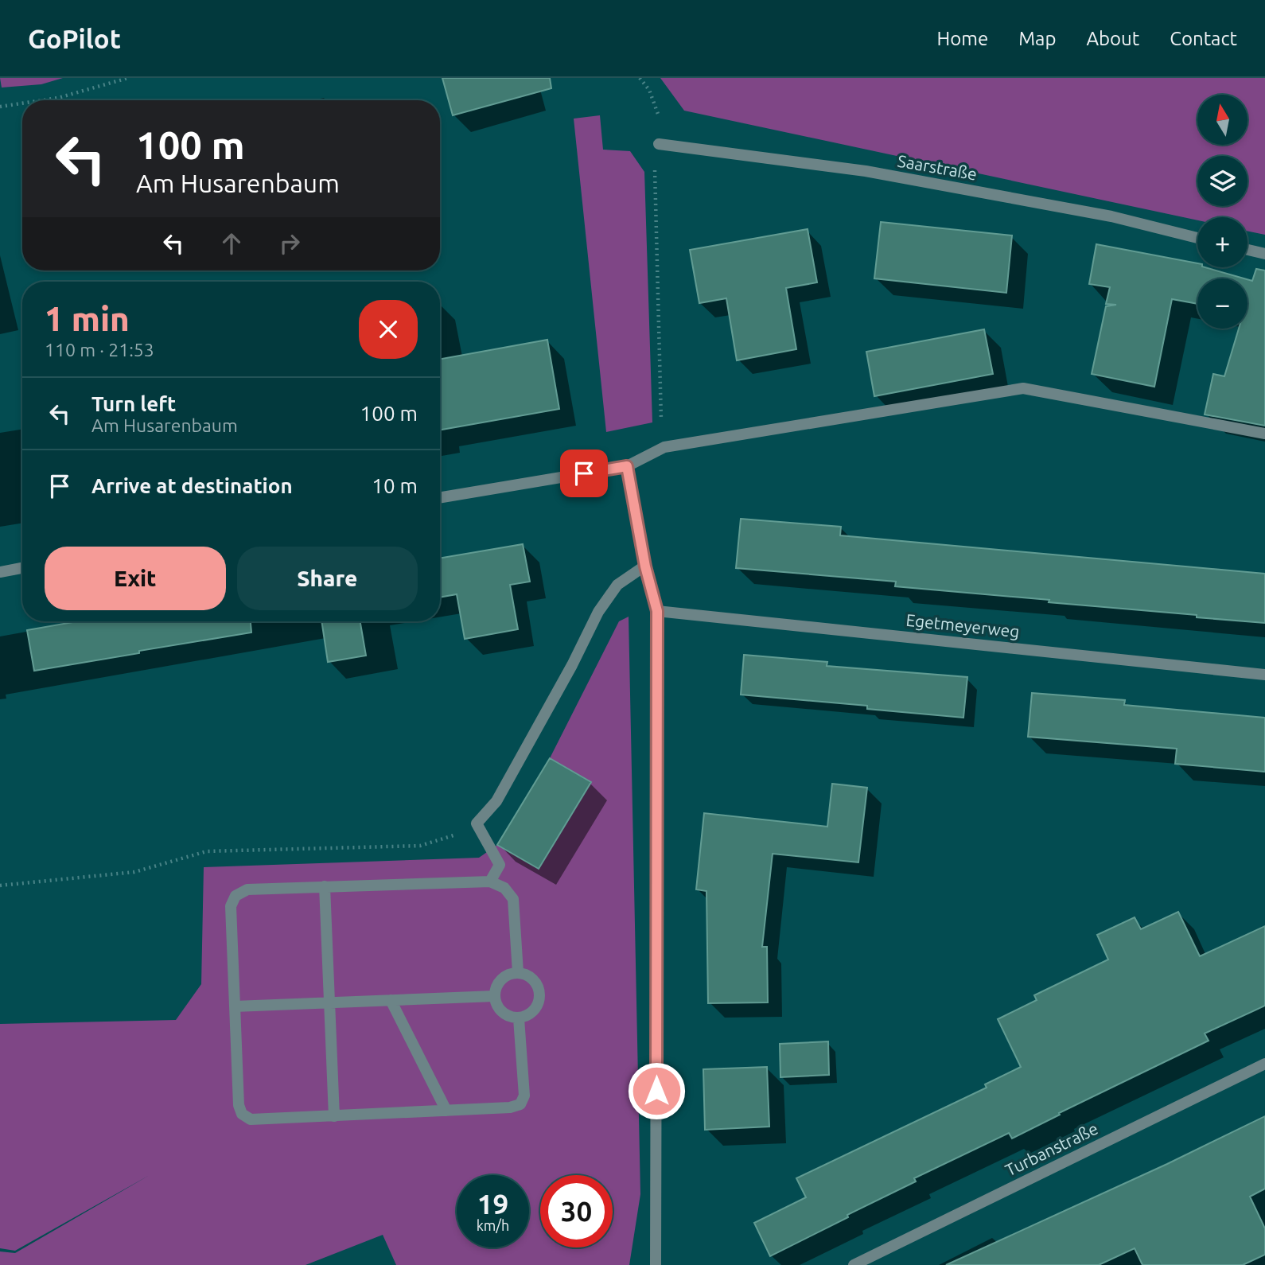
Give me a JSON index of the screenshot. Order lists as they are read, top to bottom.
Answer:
{
  "streets": {
    "street": ["Saarstraße", "Egetmeyerweg", "Turbanstraße"]
  },
  "north": "top",
  "page": {
    "header": "GoPilot",
    "nav": [
      "Home",
      "Map",
      "About",
      "Contact"
    ],
    "map_buttons": ["+", "−"],
    "turn": ["100 m", "Am Husarenbaum"],
    "heading": ["1 min", "110 m · 21:53"],
    "list": [
      {
        "name": "Turn left",
        "note": "Am Husarenbaum",
        "value": "100 m"
      },
      {
        "name": "Arrive at destination",
        "value": "10 m"
      }
    ],
    "buttons": ["Exit", "Share"],
    "speed": "19 km/h",
    "limit": "30"
  }
}
